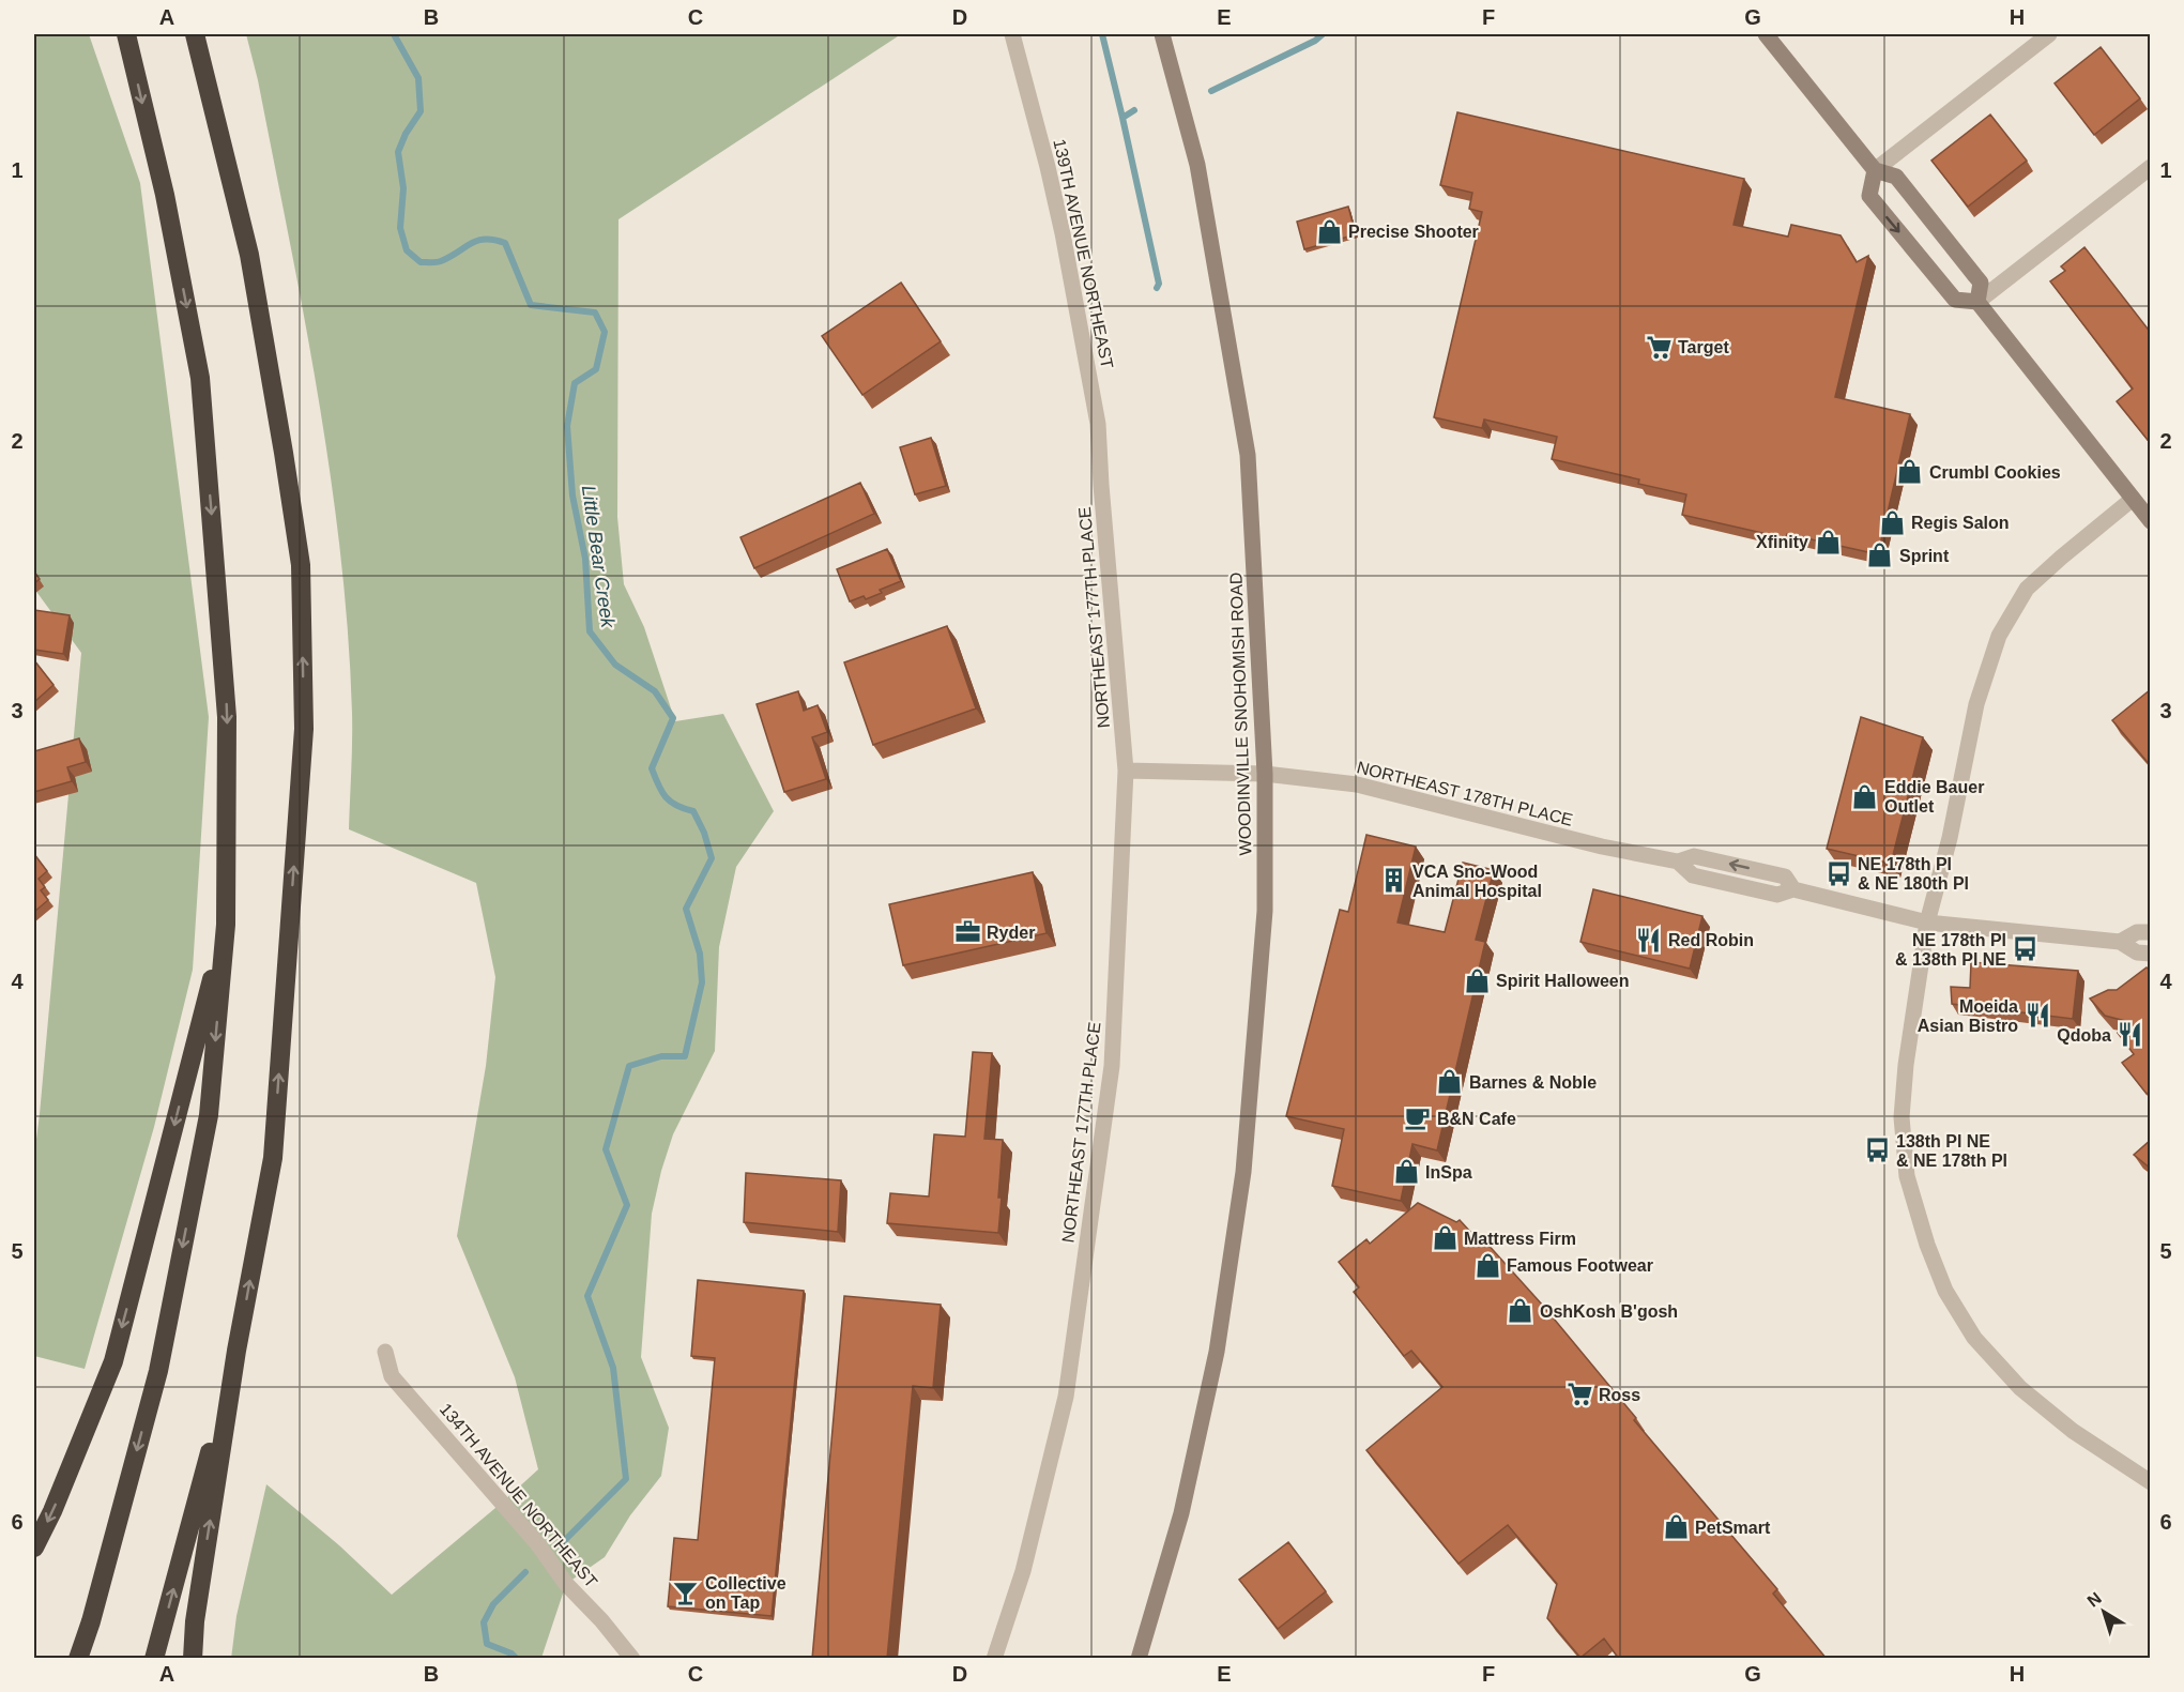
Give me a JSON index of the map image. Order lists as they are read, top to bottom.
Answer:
{
  "streets": {
    "main road": ["WOODINVILLE SNOHOMISH ROAD"],
    "street": [
      "139TH AVENUE NORTHEAST",
      "NORTHEAST 177TH PLACE",
      "NORTHEAST 178TH PLACE",
      "134TH AVENUE NORTHEAST"
    ]
  },
  "crossings": [
    ["139TH AVENUE NORTHEAST", "NORTHEAST 177TH PLACE"],
    ["NORTHEAST 177TH PLACE", "NORTHEAST 178TH PLACE"],
    ["WOODINVILLE SNOHOMISH ROAD", "NORTHEAST 178TH PLACE"]
  ],
  "water": ["Little Bear Creek"],
  "places": {
    "shop": [
      "Precise Shooter",
      "Crumbl Cookies",
      "Regis Salon",
      "Xfinity",
      "Sprint",
      "Eddie Bauer Outlet",
      "Spirit Halloween",
      "Barnes & Noble",
      "InSpa",
      "Mattress Firm",
      "Famous Footwear",
      "OshKosh B'gosh",
      "PetSmart"
    ],
    "supermarket": ["Target", "Ross"],
    "bus stop": ["NE 178th Pl & NE 180th Pl", "NE 178th Pl & 138th Pl NE", "138th Pl NE & NE 178th Pl"],
    "building": ["VCA Sno-Wood Animal Hospital"],
    "office": ["Ryder"],
    "restaurant": ["Red Robin", "Moeida Asian Bistro", "Qdoba"],
    "cafe": ["B&N Cafe"],
    "bar": ["Collective on Tap"]
  },
  "north": "top left",
  "grid": {
    "columns": [
      "A",
      "B",
      "C",
      "D",
      "E",
      "F",
      "G",
      "H"
    ],
    "rows": [
      "1",
      "2",
      "3",
      "4",
      "5",
      "6"
    ]
  }
}
